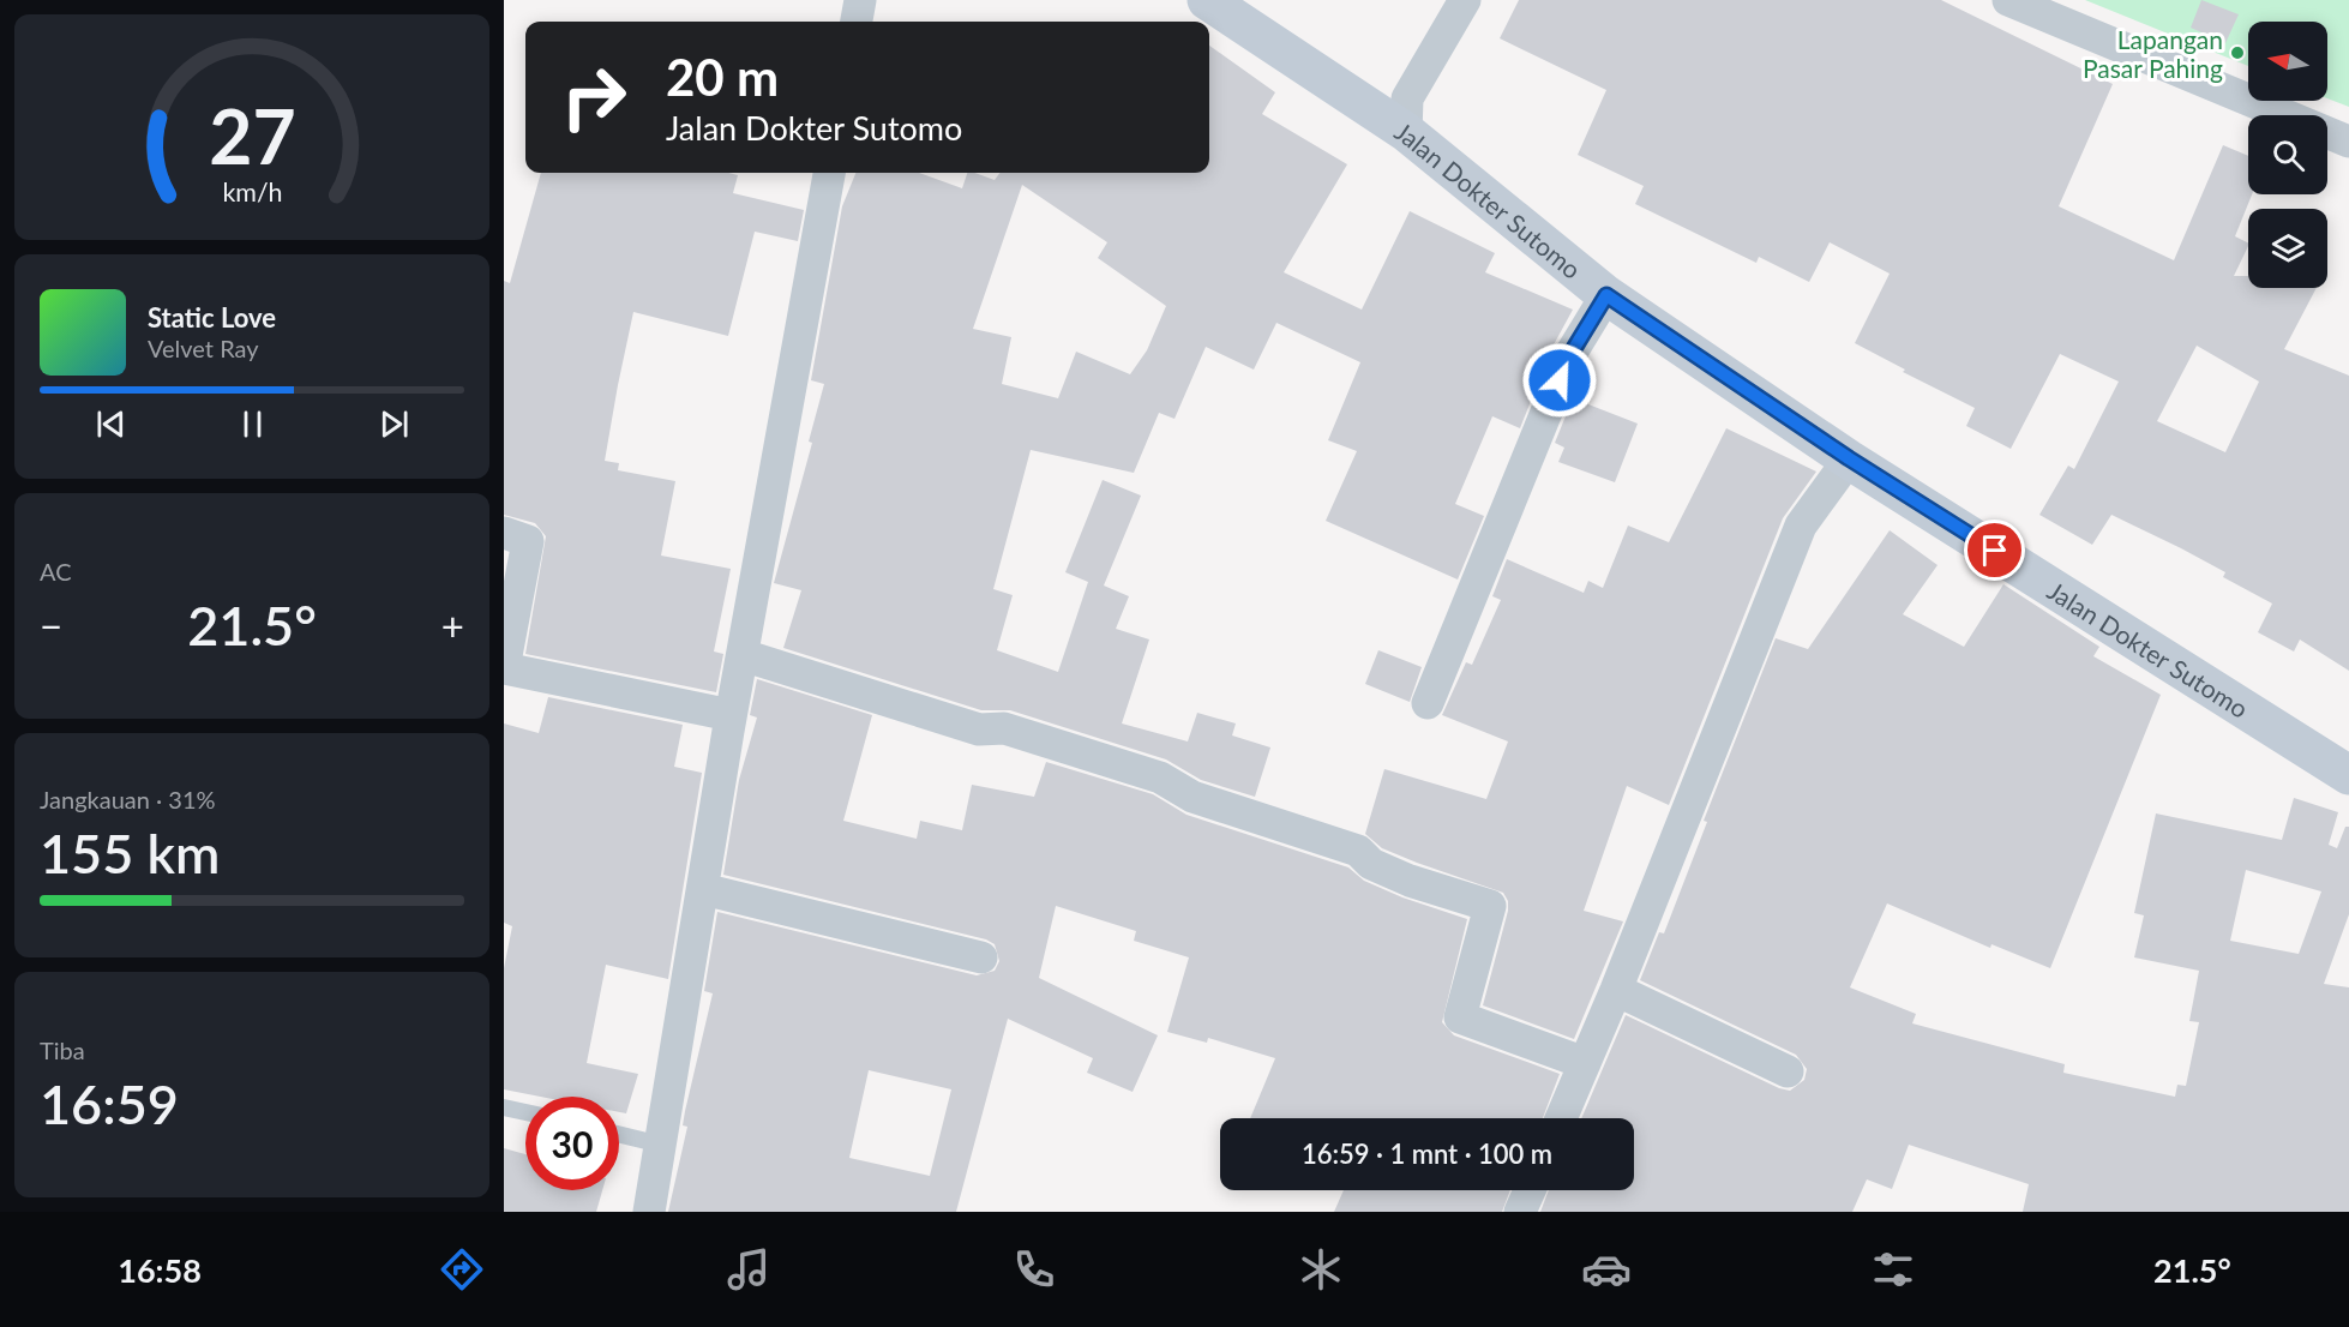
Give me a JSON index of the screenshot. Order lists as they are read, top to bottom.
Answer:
{
  "streets": {
    "main road": ["Jalan Dokter Sutomo"]
  },
  "places": ["Lapangan Pasar Pahing"],
  "north": "left",
  "page": {
    "turn": ["20 m", "Jalan Dokter Sutomo"],
    "song": ["Static Love", "Velvet Ray"],
    "tile": [
      "AC",
      ["Jangkauan · 31%", "155 km"],
      ["Tiba", "16:59"]
    ],
    "heat": ["−", "21.5°", "+"],
    "limit": "30",
    "trip": "16:59 · 1 mnt · 100 m",
    "tabs": ["16:58", "21.5°"],
    "gauge": ["27", "km/h"]
  }
}
